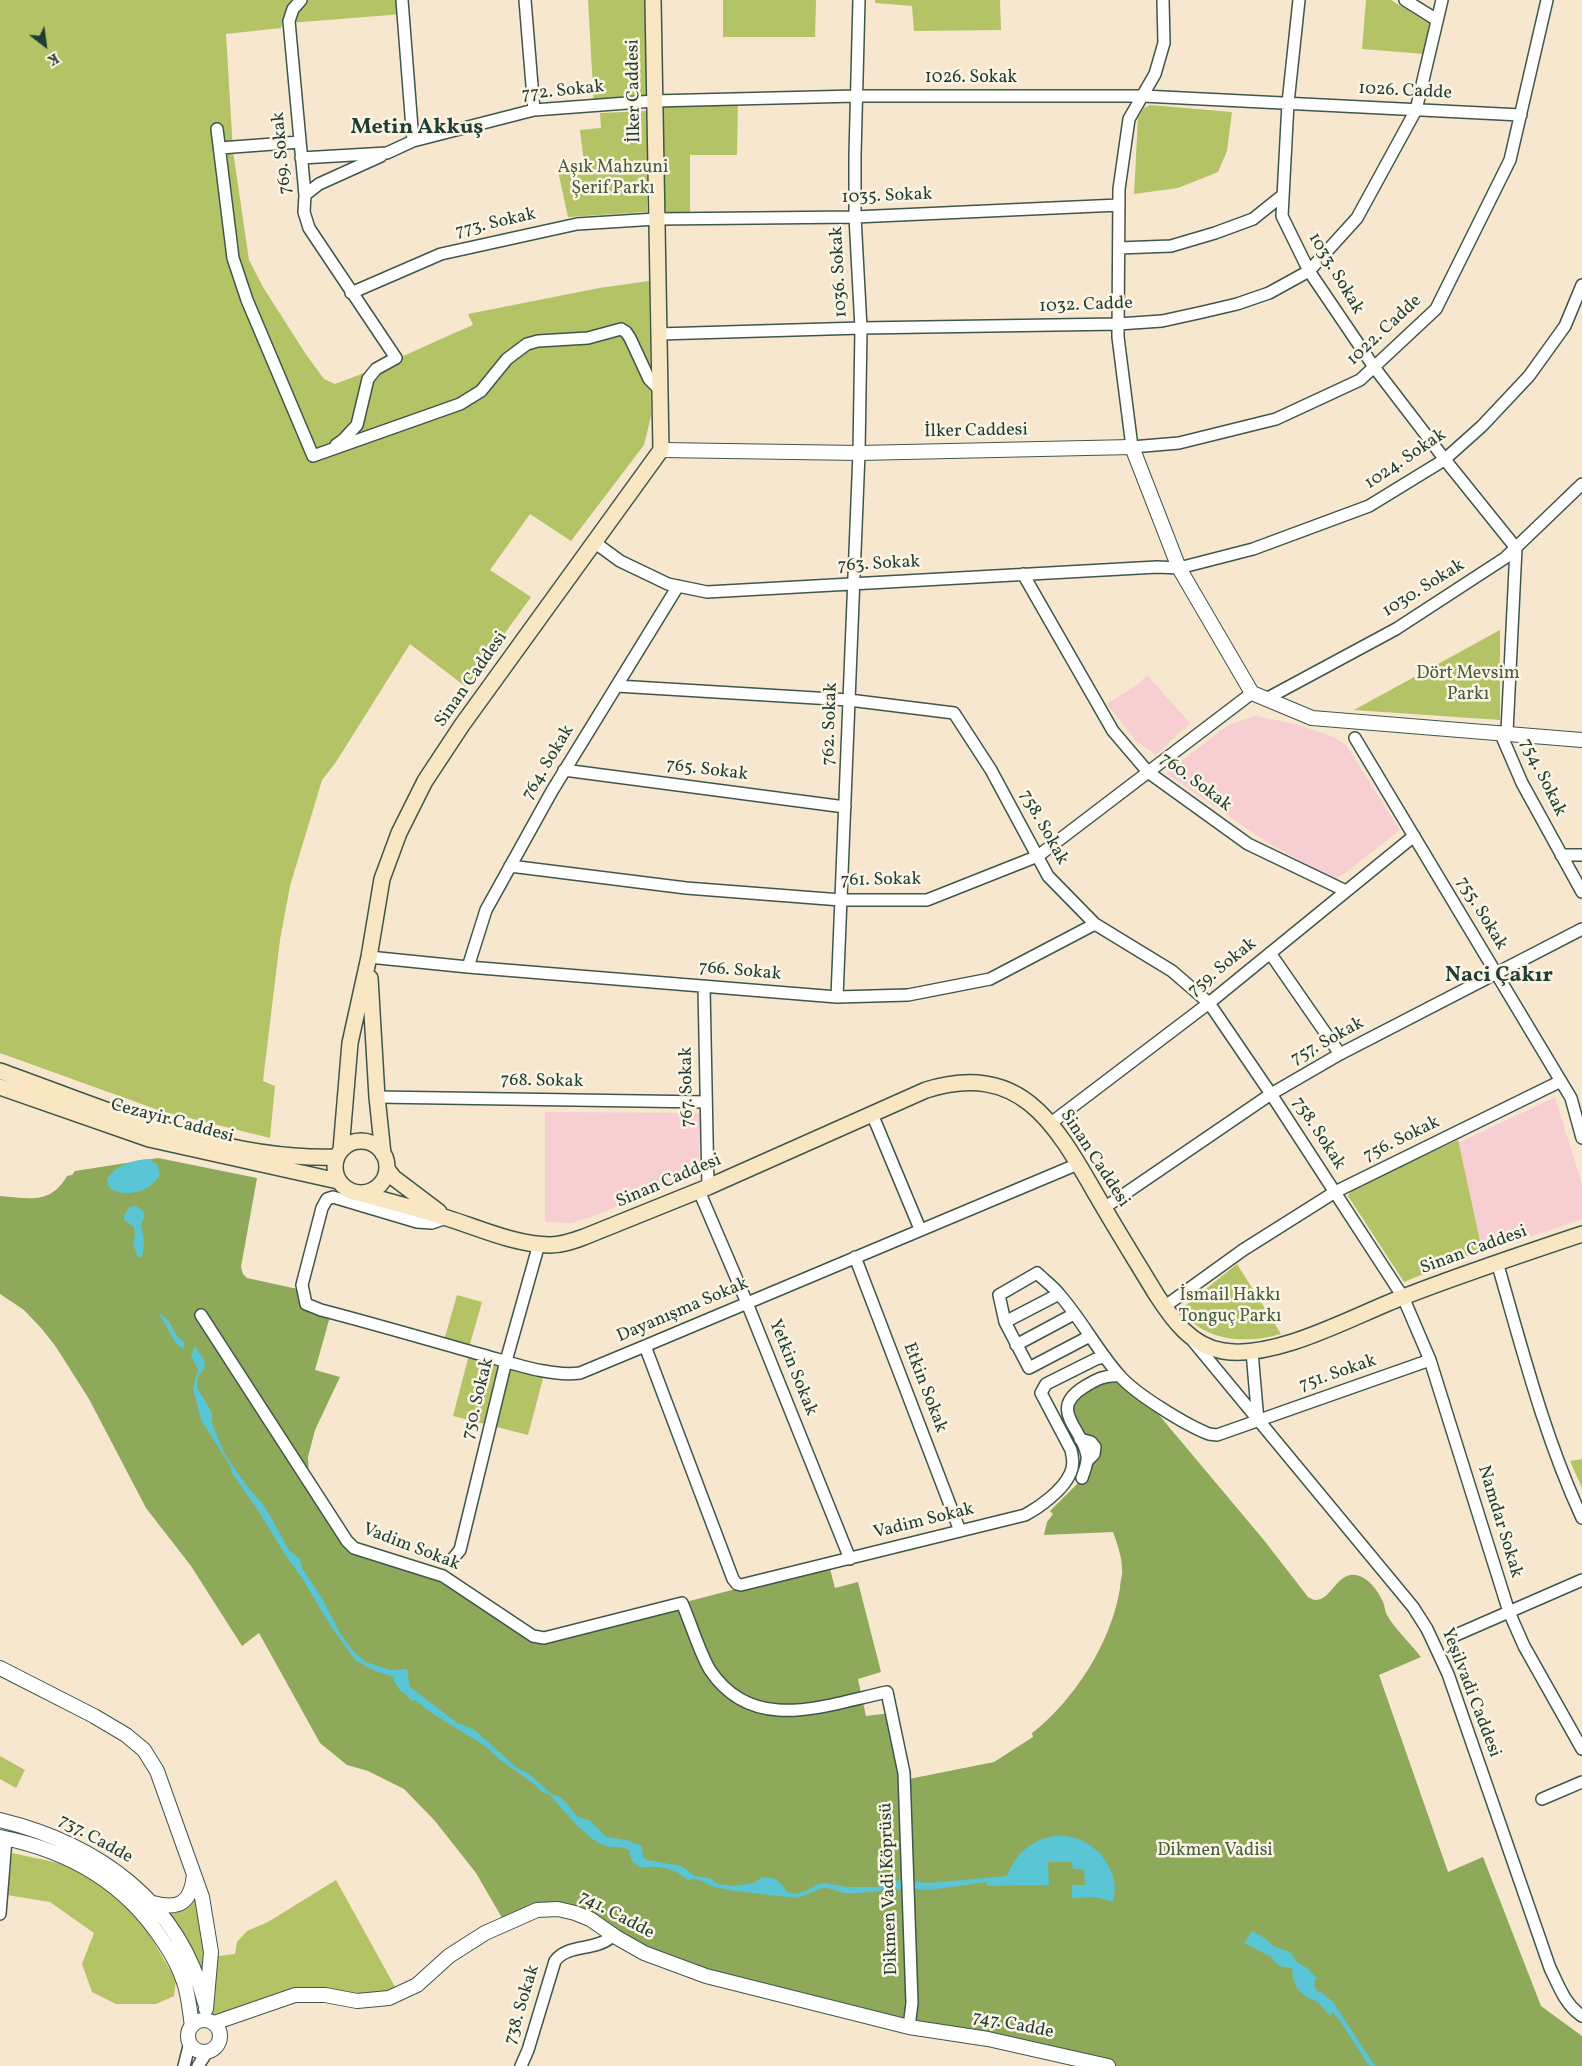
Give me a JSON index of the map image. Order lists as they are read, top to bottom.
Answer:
{
  "streets": {
    "main road": ["İlker Caddesi", "Sinan Caddesi", "Cezayir Caddesi"],
    "street": [
      "1026. Sokak",
      "772. Sokak",
      "1026. Cadde",
      "769. Sokak",
      "1035. Sokak",
      "773. Sokak",
      "1036. Sokak",
      "1033. Sokak",
      "1032. Cadde",
      "1022. Cadde",
      "1024. Sokak",
      "763. Sokak",
      "1030. Sokak",
      "762. Sokak",
      "764. Sokak",
      "765. Sokak",
      "754. Sokak",
      "760. Sokak",
      "758. Sokak",
      "761. Sokak",
      "755. Sokak",
      "759. Sokak",
      "766. Sokak",
      "757. Sokak",
      "768. Sokak",
      "767. Sokak",
      "756. Sokak",
      "Dayanışma Sokak",
      "Yetkin Sokak",
      "751. Sokak",
      "Etkin Sokak",
      "750. Sokak",
      "Vadim Sokak",
      "Namdar Sokak",
      "Yeşilvadi Caddesi",
      "737. Cadde",
      "Dikmen Vadi Köprüsü",
      "741. Cadde",
      "738. Sokak",
      "747. Cadde"
    ]
  },
  "crossings": [
    ["1026. Sokak", "İlker Caddesi"],
    ["1026. Sokak", "772. Sokak"],
    ["1026. Sokak", "1026. Cadde"],
    ["1026. Sokak", "1036. Sokak"],
    ["1026. Sokak", "1033. Sokak"],
    ["İlker Caddesi", "772. Sokak"],
    ["İlker Caddesi", "1035. Sokak"],
    ["İlker Caddesi", "773. Sokak"],
    ["İlker Caddesi", "1036. Sokak"],
    ["İlker Caddesi", "1032. Cadde"],
    ["İlker Caddesi", "1022. Cadde"],
    ["İlker Caddesi", "Sinan Caddesi"],
    ["İlker Caddesi", "762. Sokak"],
    ["772. Sokak", "769. Sokak"],
    ["1026. Cadde", "1033. Sokak"],
    ["1026. Cadde", "1032. Cadde"],
    ["1026. Cadde", "1022. Cadde"],
    ["769. Sokak", "773. Sokak"],
    ["1035. Sokak", "773. Sokak"],
    ["1035. Sokak", "1036. Sokak"],
    ["1036. Sokak", "1032. Cadde"],
    ["1036. Sokak", "762. Sokak"],
    ["1033. Sokak", "1032. Cadde"],
    ["1033. Sokak", "1022. Cadde"],
    ["1033. Sokak", "1024. Sokak"],
    ["1033. Sokak", "1030. Sokak"],
    ["1024. Sokak", "763. Sokak"],
    ["763. Sokak", "Sinan Caddesi"],
    ["763. Sokak", "762. Sokak"],
    ["763. Sokak", "764. Sokak"],
    ["763. Sokak", "760. Sokak"],
    ["Sinan Caddesi", "758. Sokak"],
    ["Sinan Caddesi", "759. Sokak"],
    ["Sinan Caddesi", "766. Sokak"],
    ["Sinan Caddesi", "757. Sokak"],
    ["Sinan Caddesi", "768. Sokak"],
    ["Sinan Caddesi", "767. Sokak"],
    ["Sinan Caddesi", "Cezayir Caddesi"],
    ["Sinan Caddesi", "756. Sokak"],
    ["Sinan Caddesi", "Dayanışma Sokak"],
    ["Sinan Caddesi", "Yetkin Sokak"],
    ["Sinan Caddesi", "750. Sokak"],
    ["Sinan Caddesi", "Namdar Sokak"],
    ["Sinan Caddesi", "Yeşilvadi Caddesi"],
    ["762. Sokak", "765. Sokak"],
    ["762. Sokak", "758. Sokak"],
    ["762. Sokak", "761. Sokak"],
    ["762. Sokak", "766. Sokak"],
    ["764. Sokak", "765. Sokak"],
    ["764. Sokak", "758. Sokak"],
    ["764. Sokak", "761. Sokak"],
    ["764. Sokak", "766. Sokak"],
    ["760. Sokak", "761. Sokak"],
    ["760. Sokak", "759. Sokak"],
    ["758. Sokak", "761. Sokak"],
    ["758. Sokak", "759. Sokak"],
    ["758. Sokak", "766. Sokak"],
    ["758. Sokak", "757. Sokak"],
    ["758. Sokak", "756. Sokak"],
    ["758. Sokak", "Namdar Sokak"],
    ["755. Sokak", "759. Sokak"],
    ["755. Sokak", "757. Sokak"],
    ["755. Sokak", "756. Sokak"],
    ["766. Sokak", "767. Sokak"],
    ["768. Sokak", "767. Sokak"],
    ["767. Sokak", "Yetkin Sokak"],
    ["Dayanışma Sokak", "Yetkin Sokak"],
    ["Dayanışma Sokak", "Etkin Sokak"],
    ["Dayanışma Sokak", "750. Sokak"],
    ["Dayanışma Sokak", "Vadim Sokak"],
    ["Yetkin Sokak", "Vadim Sokak"],
    ["751. Sokak", "Vadim Sokak"],
    ["751. Sokak", "Namdar Sokak"],
    ["751. Sokak", "Yeşilvadi Caddesi"],
    ["Etkin Sokak", "Vadim Sokak"],
    ["Vadim Sokak", "Dikmen Vadi Köprüsü"],
    ["737. Cadde", "741. Cadde"],
    ["Dikmen Vadi Köprüsü", "741. Cadde"],
    ["Dikmen Vadi Köprüsü", "747. Cadde"],
    ["741. Cadde", "738. Sokak"],
    ["741. Cadde", "747. Cadde"]
  ],
  "districts": ["Metin Akkuş", "Naci Çakır"],
  "parks": [
    "Aşık Mahzuni Şerif Parkı",
    "Dört Mevsim Parkı",
    "İsmail Hakkı Tonguç Parkı",
    "Dikmen Vadisi"
  ],
  "north": "bottom right"
}
